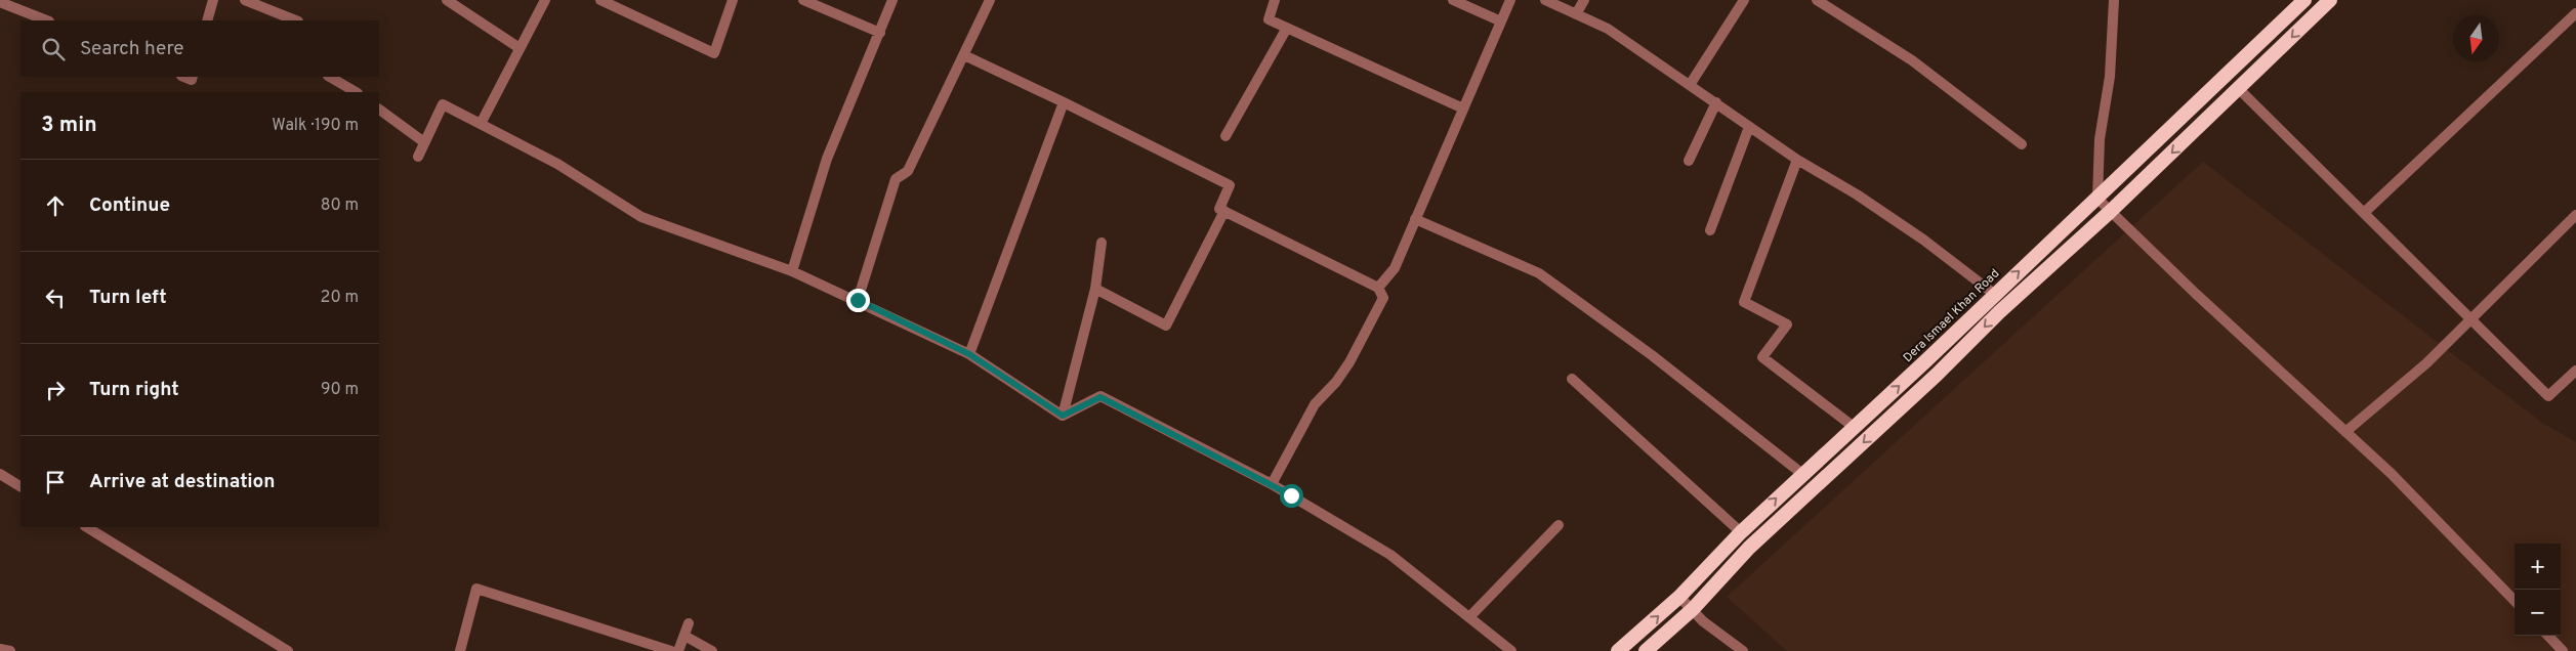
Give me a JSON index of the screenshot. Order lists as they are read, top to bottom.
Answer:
{
  "streets": {
    "highway": ["Dera Ismael Khan Road"]
  },
  "north": "bottom",
  "page": {
    "search": "Search here",
    "heading": ["3 min", "Walk · 190 m"],
    "list": [
      ["Continue", "80 m"],
      ["Turn left", "20 m"],
      ["Turn right", "90 m"],
      "Arrive at destination"
    ],
    "map_buttons": ["+", "−"]
  }
}
